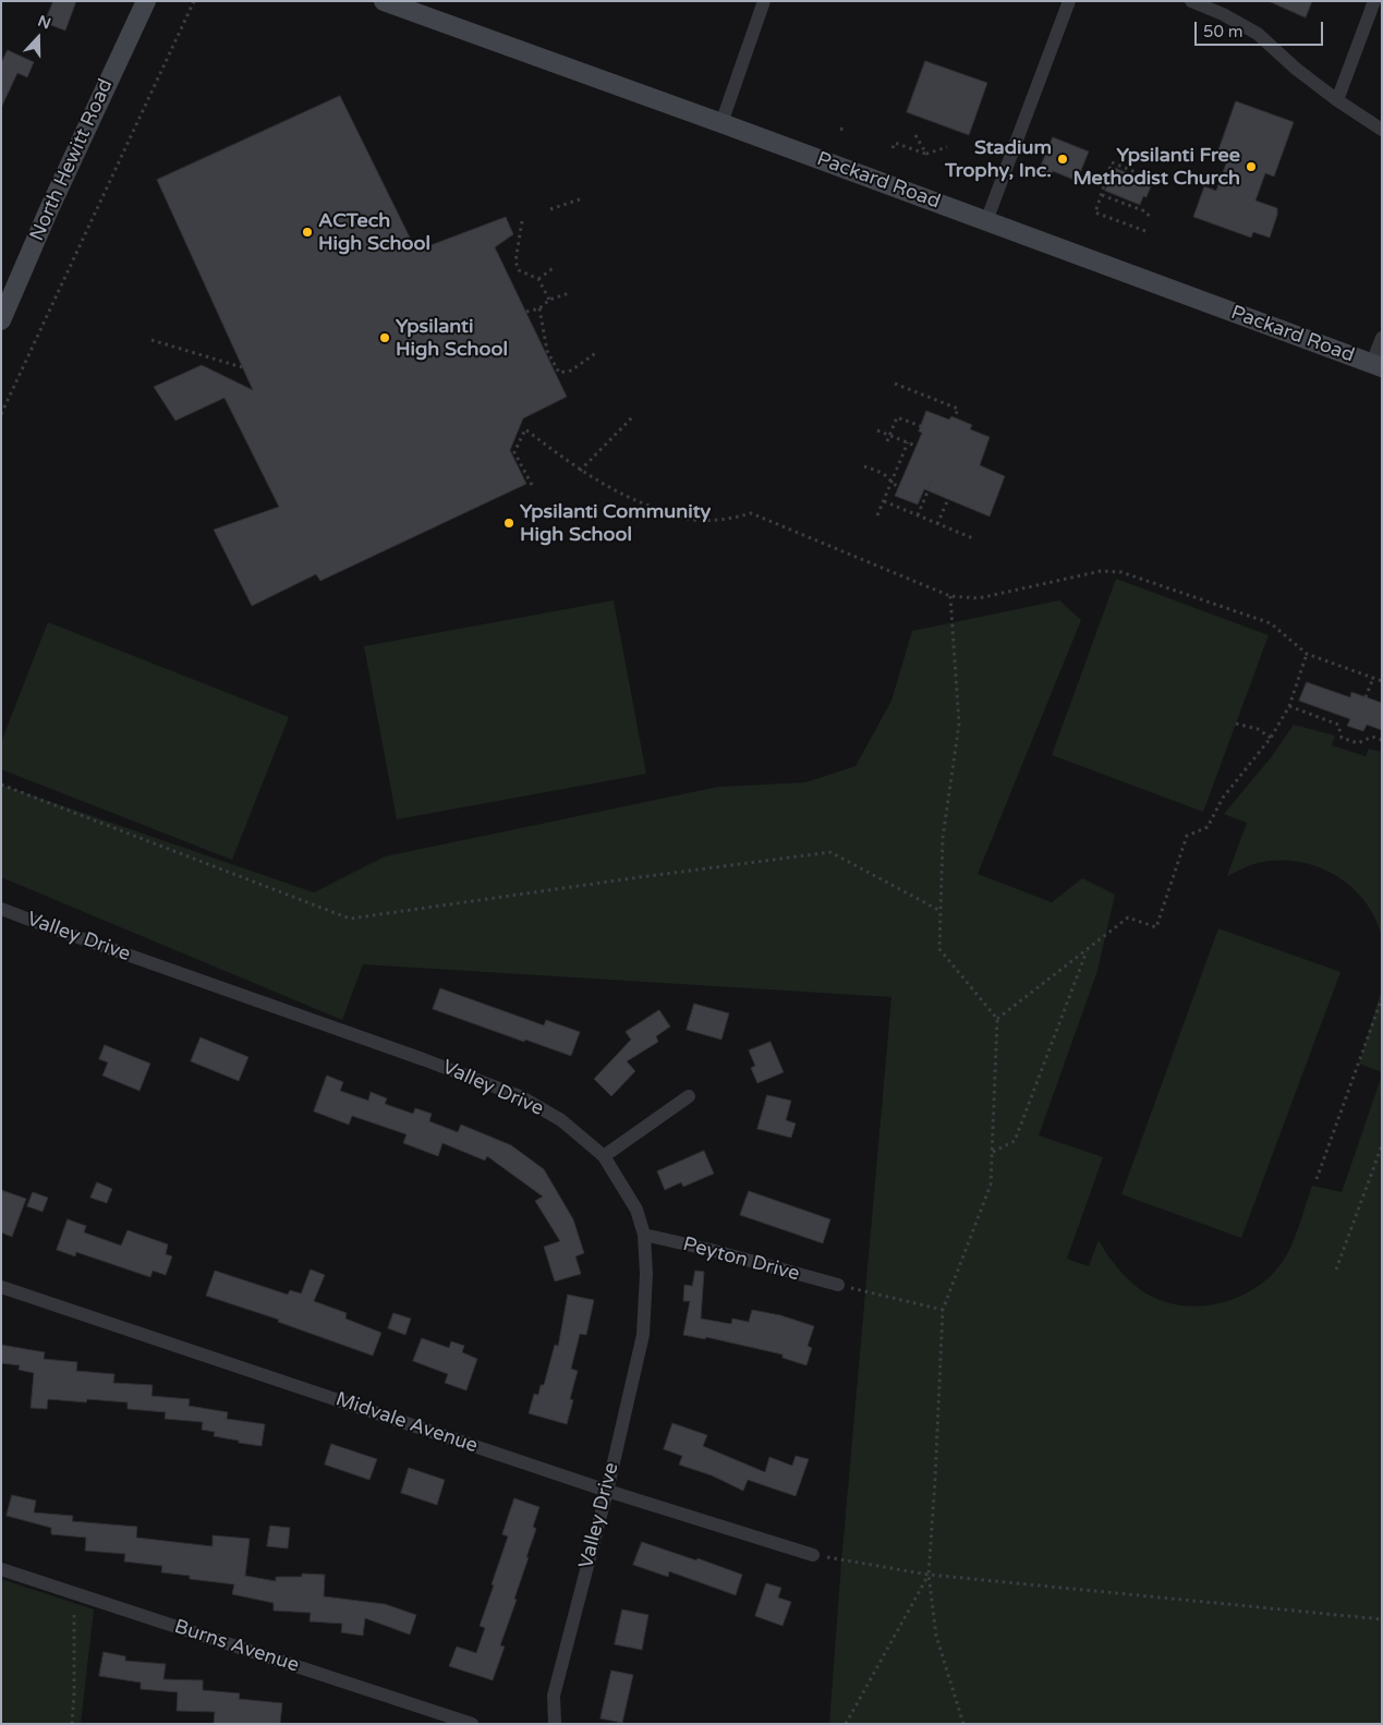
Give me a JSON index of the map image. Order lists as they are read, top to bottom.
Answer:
{
  "streets": {
    "main road": ["North Hewitt Road", "Packard Road"],
    "street": [
      "Valley Drive",
      "Peyton Drive",
      "Midvale Avenue",
      "Burns Avenue"
    ]
  },
  "crossings": [
    ["Valley Drive", "Peyton Drive"],
    ["Valley Drive", "Midvale Avenue"]
  ],
  "places": [
    "Stadium Trophy, Inc.",
    "Ypsilanti Free Methodist Church",
    "ACTech High School",
    "Ypsilanti High School",
    "Ypsilanti Community High School"
  ],
  "scale_bar": "50 m",
  "north": "top"
}
